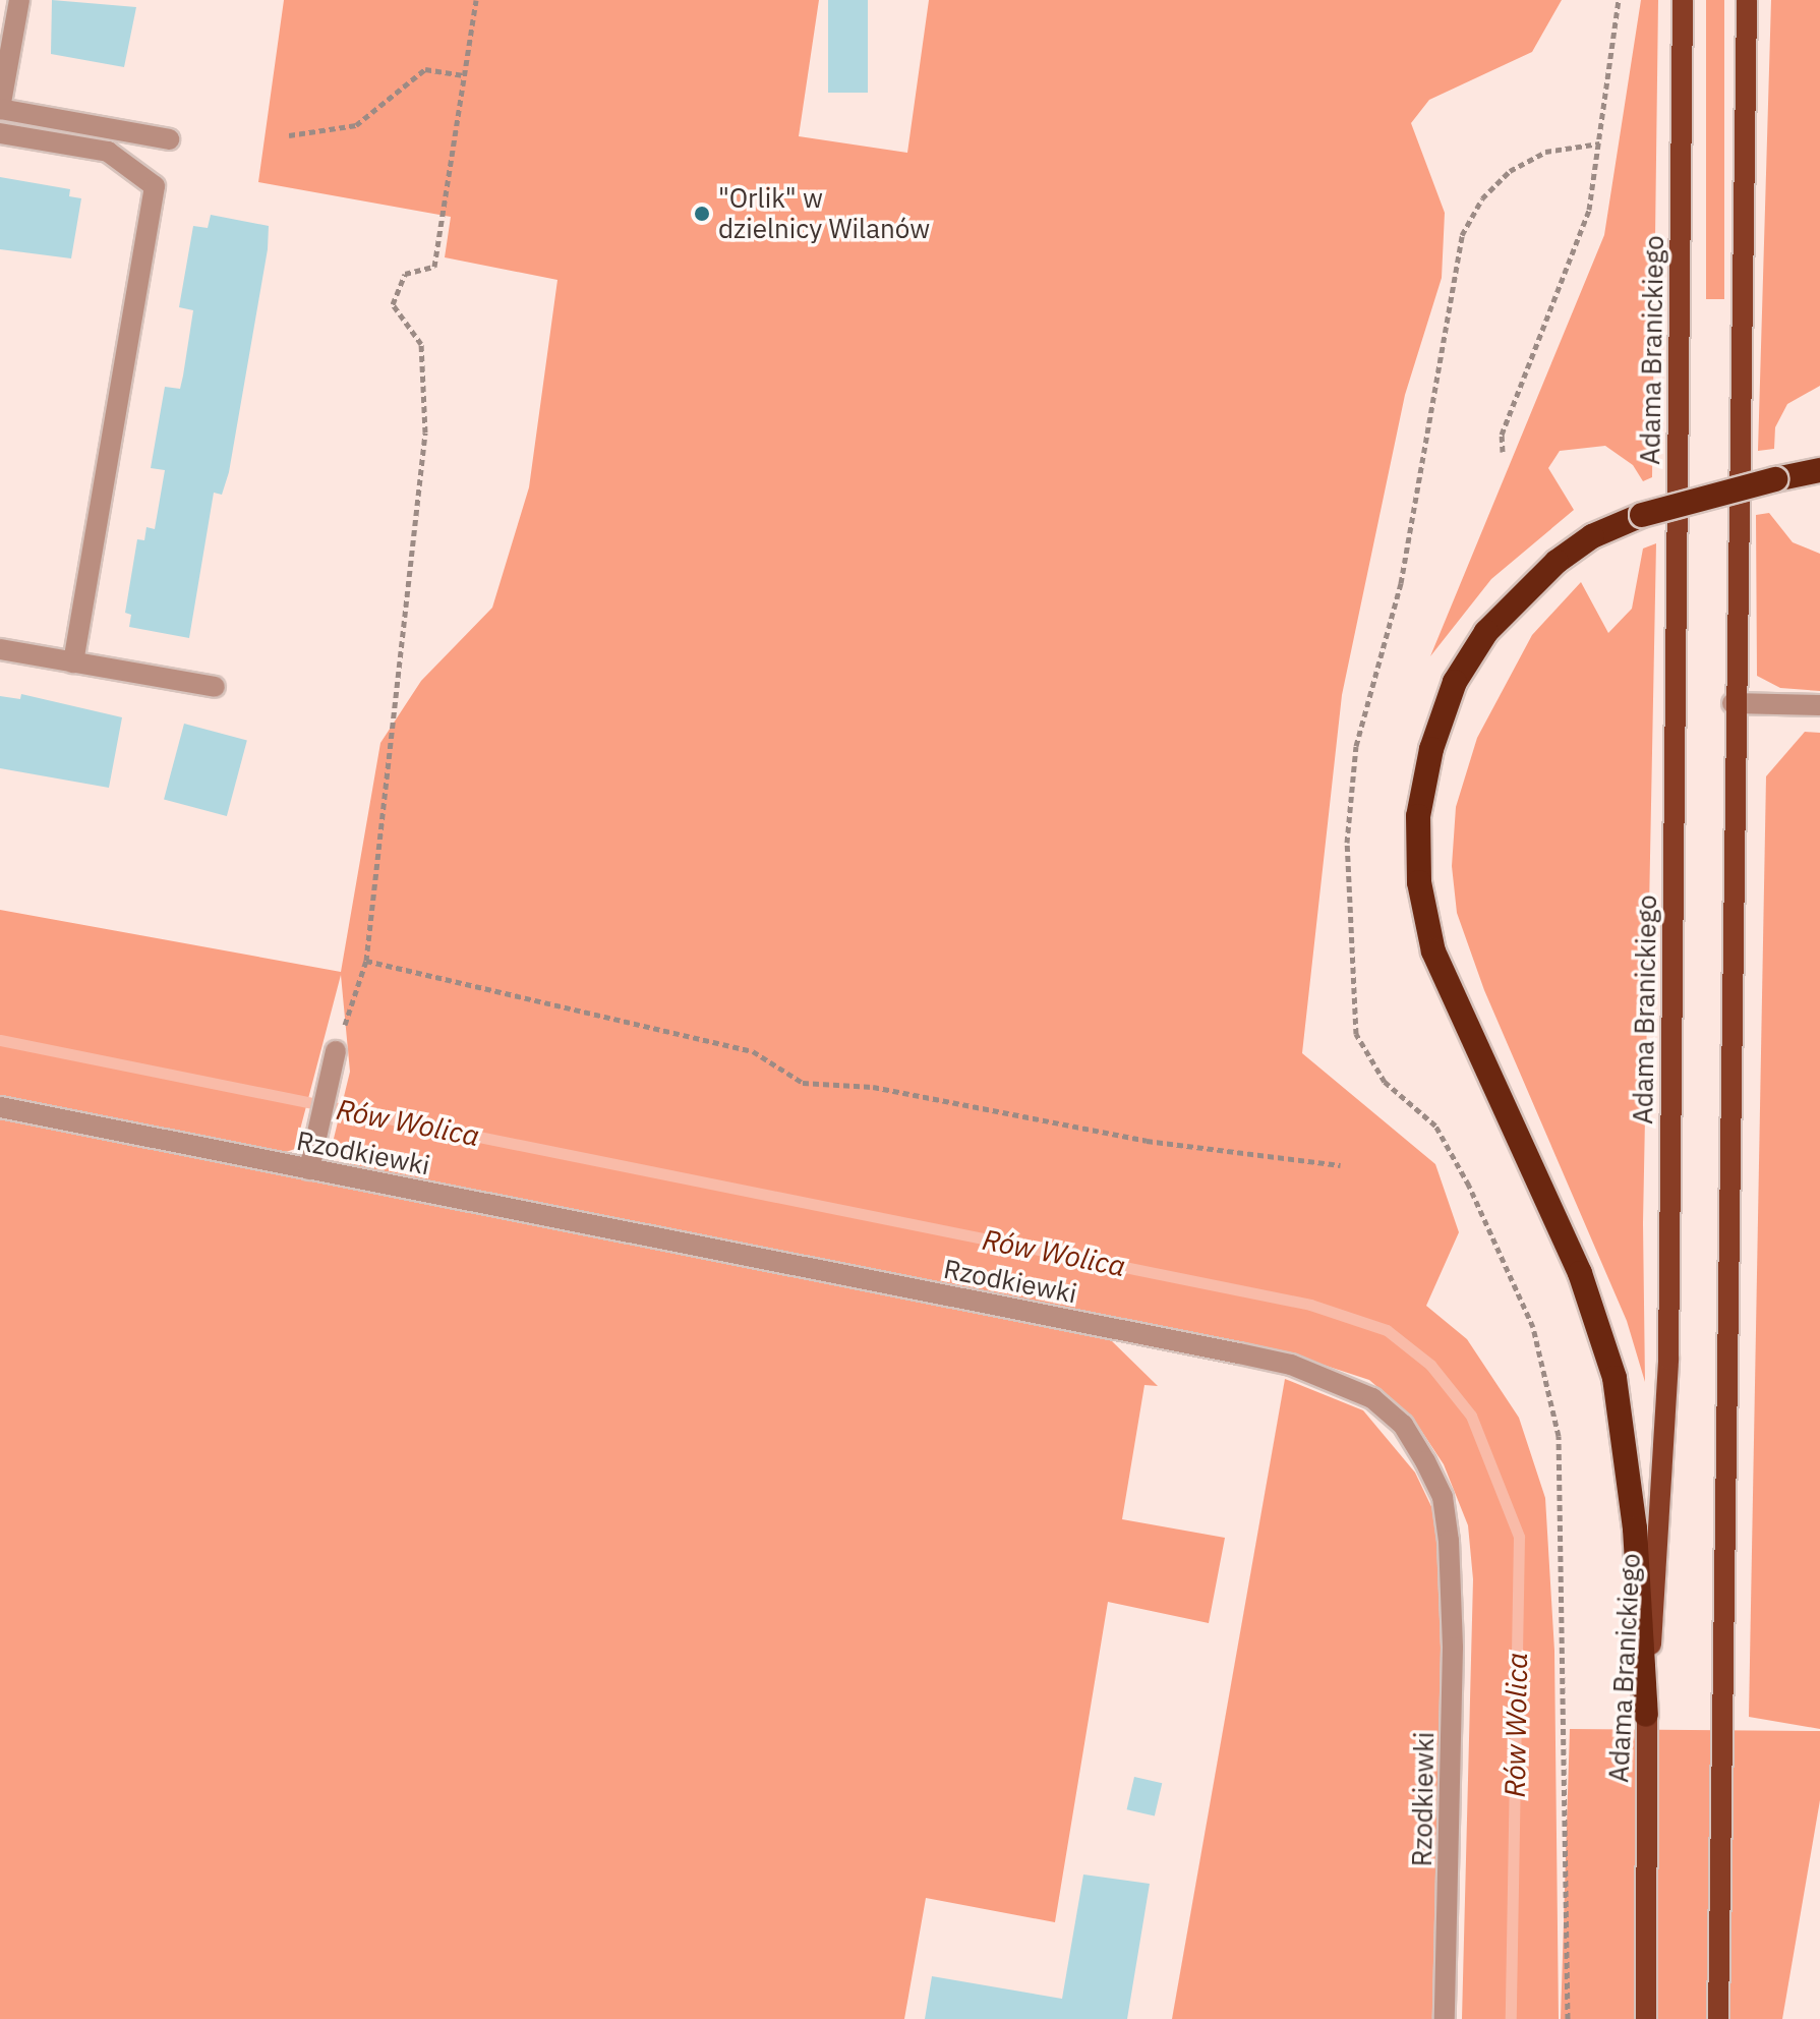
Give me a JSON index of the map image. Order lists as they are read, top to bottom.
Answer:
{
  "streets": {
    "main road": ["Adama Branickiego"],
    "lane": ["Rzodkiewki"]
  },
  "water": ["Rów Wolica"],
  "places": ["\"Orlik\" w dzielnicy Wilanów"]
}
